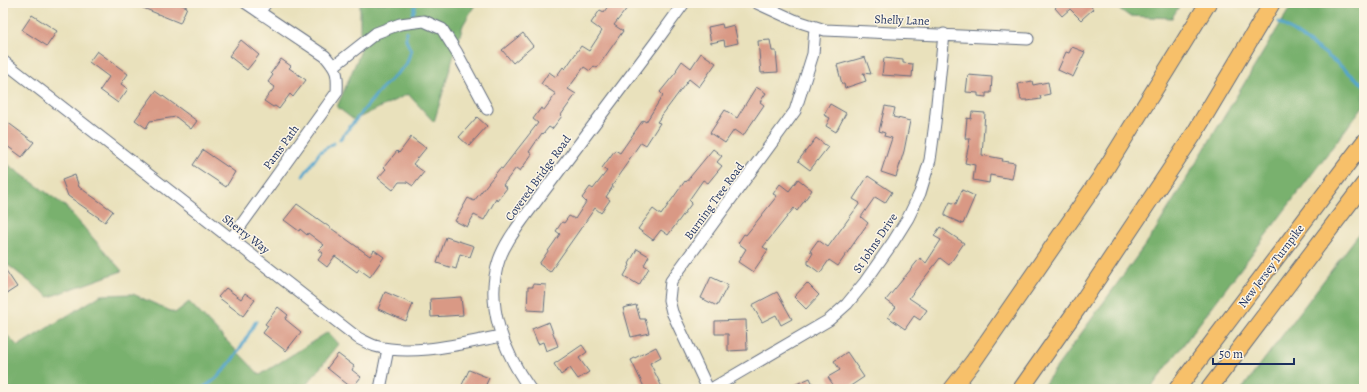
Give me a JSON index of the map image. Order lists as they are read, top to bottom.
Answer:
{
  "streets": {
    "highway": ["New Jersey Turnpike"],
    "street": [
      "Shelly Lane",
      "Pams Path",
      "Covered Bridge Road",
      "Burning Tree Road",
      "Sherry Way",
      "St Johns Drive"
    ]
  },
  "crossings": [
    ["Shelly Lane", "Burning Tree Road"],
    ["Shelly Lane", "St Johns Drive"],
    ["Pams Path", "Sherry Way"],
    ["Covered Bridge Road", "Sherry Way"]
  ],
  "scale_bar": "50 m"
}
